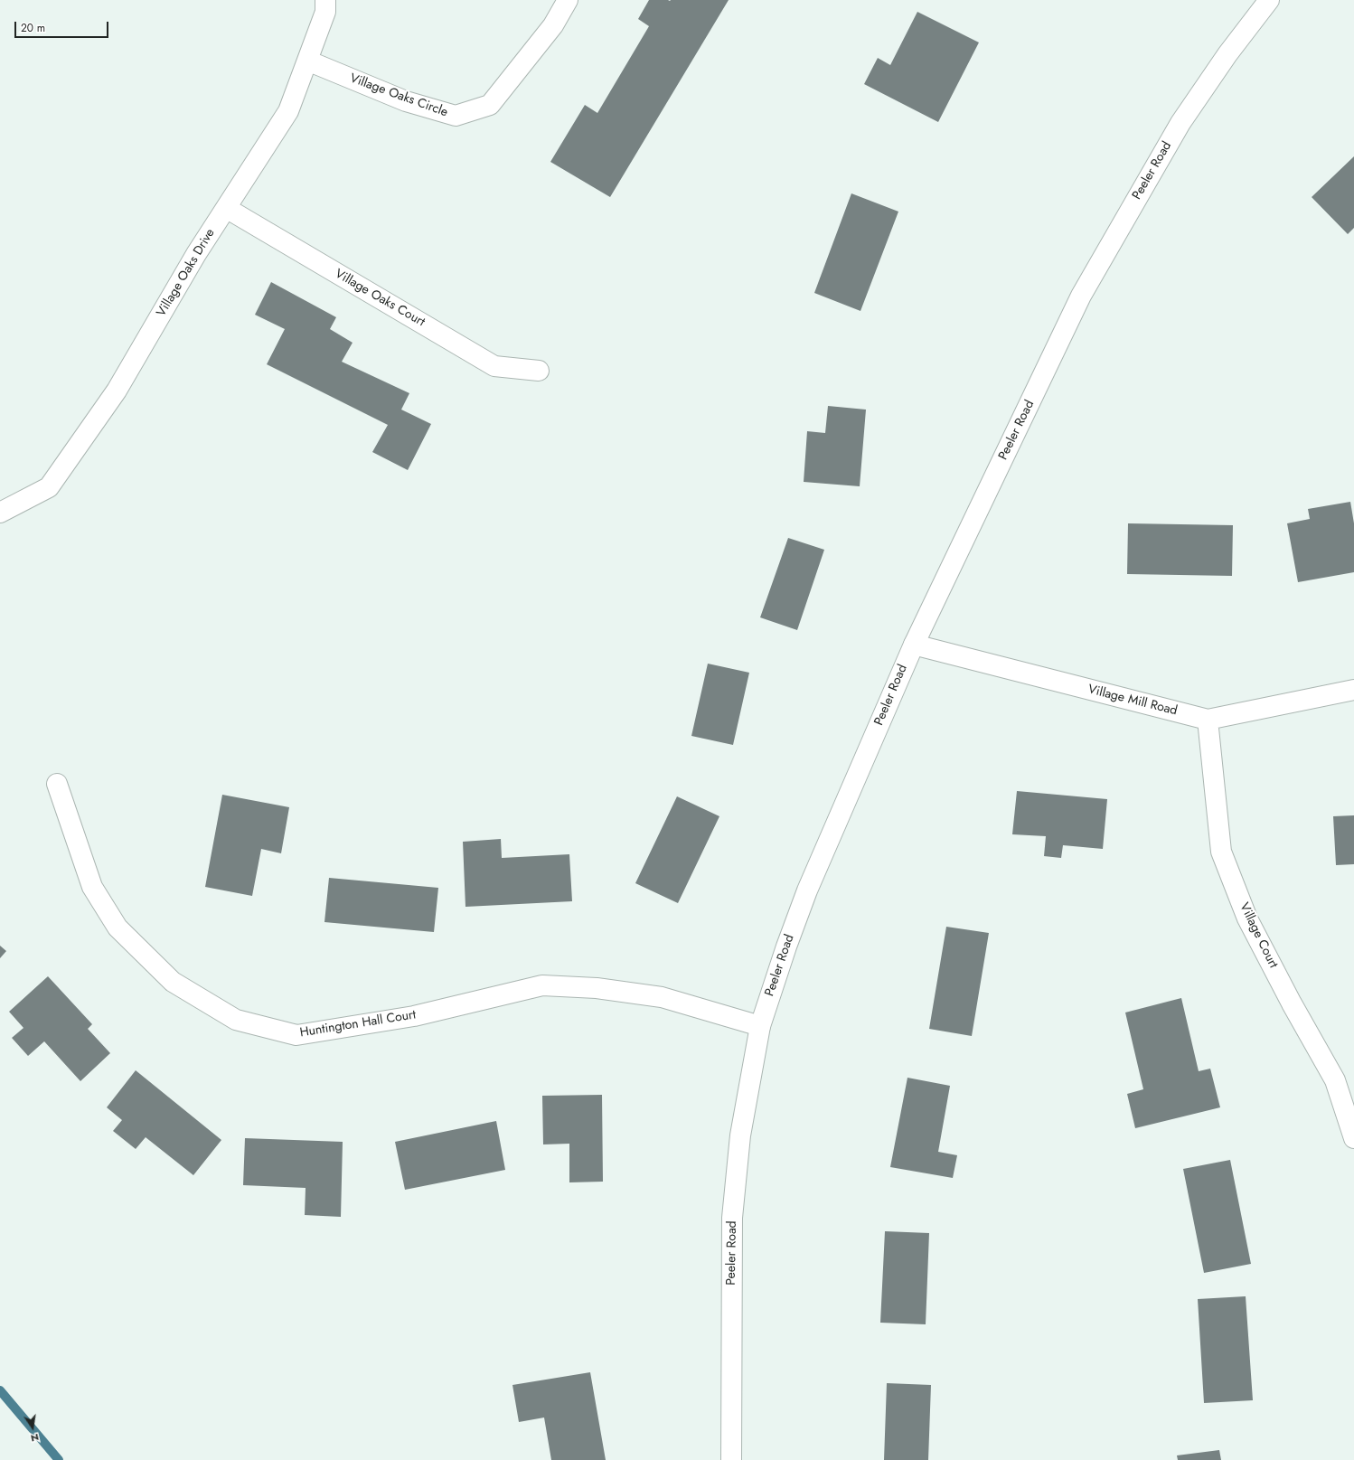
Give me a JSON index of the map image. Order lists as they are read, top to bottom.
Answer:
{
  "streets": {
    "street": [
      "Village Oaks Circle",
      "Peeler Road",
      "Village Oaks Drive",
      "Village Oaks Court",
      "Village Mill Road",
      "Village Court",
      "Huntington Hall Court"
    ]
  },
  "crossings": [
    ["Village Oaks Circle", "Village Oaks Drive"],
    ["Peeler Road", "Village Mill Road"],
    ["Peeler Road", "Huntington Hall Court"],
    ["Village Oaks Drive", "Village Oaks Court"],
    ["Village Mill Road", "Village Court"]
  ],
  "scale_bar": "20 m",
  "north": "bottom"
}
